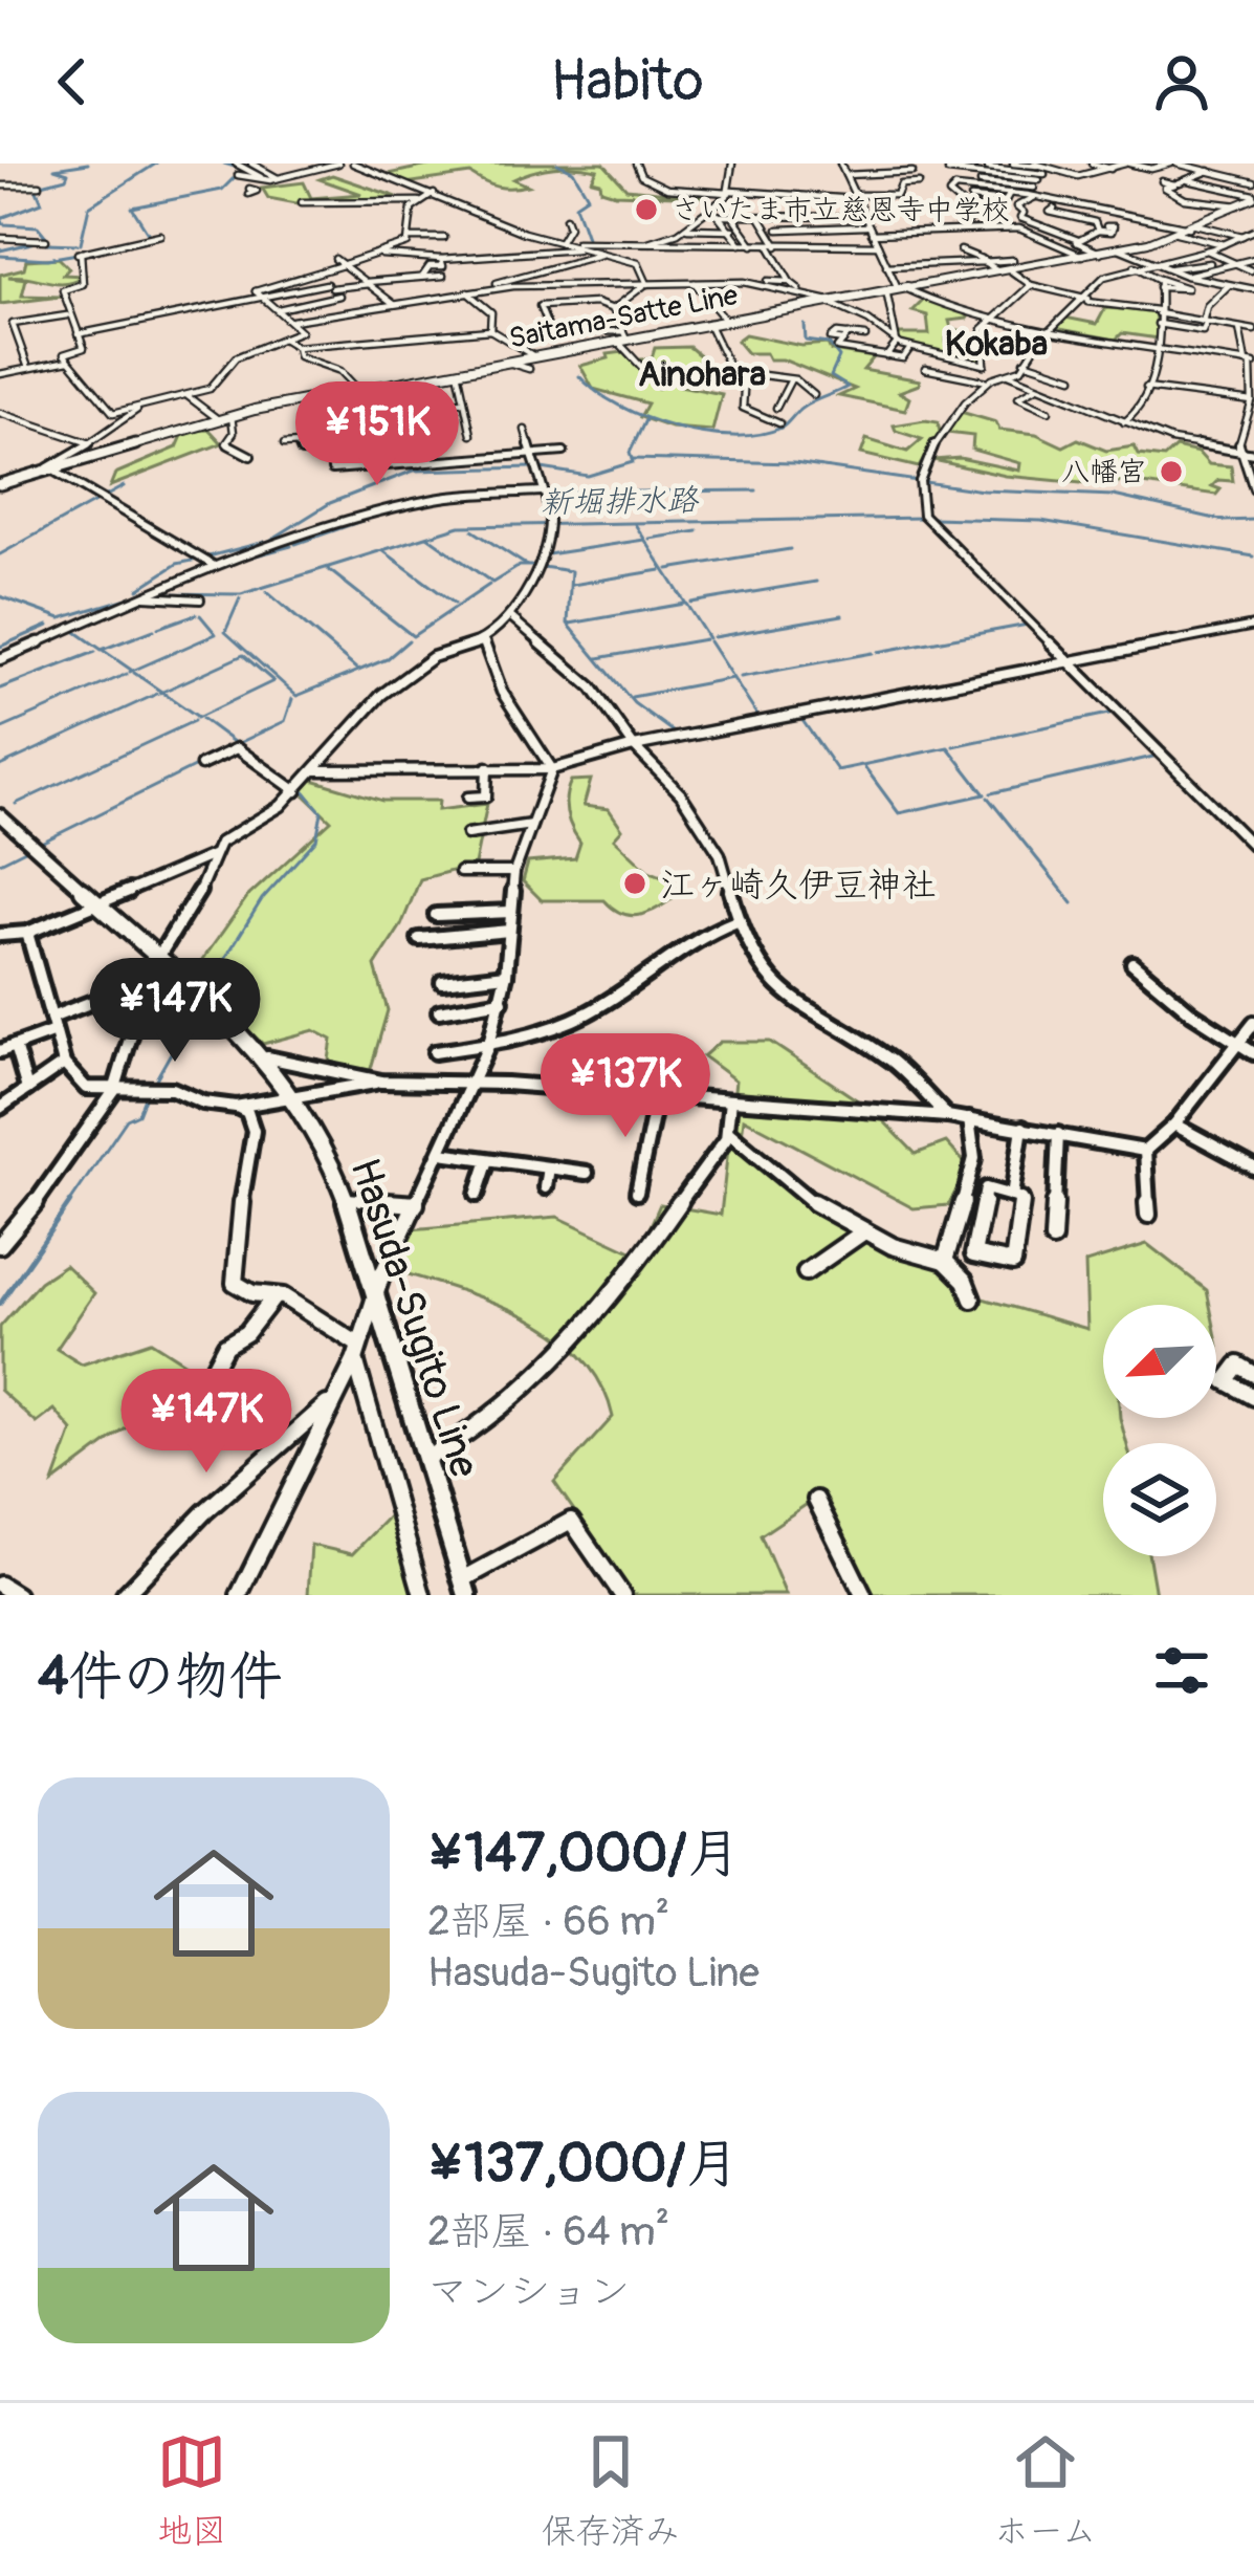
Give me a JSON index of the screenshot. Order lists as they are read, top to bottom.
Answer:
{
  "streets": {
    "main road": ["Saitama-Satte Line", "Hasuda-Sugito Line"]
  },
  "districts": ["Kokaba", "Ainohara"],
  "water": ["新堀排水路"],
  "places": ["さいたま市立慈恩寺中学校", "八幡宮", "江ヶ崎久伊豆神社"],
  "north": "bottom left",
  "page": {
    "header": "Habito",
    "price": [
      "¥151K",
      "¥147K",
      "¥137K",
      "¥147K"
    ],
    "heading": "4件の物件",
    "list": [
      {
        "name": "¥147,000/月",
        "note": "2部屋 · 66 m² · Hasuda-Sugito Line"
      },
      {
        "name": "¥137,000/月",
        "note": "2部屋 · 64 m² · マンション"
      }
    ],
    "tabs": ["地図", "保存済み", "ホーム"]
  }
}
